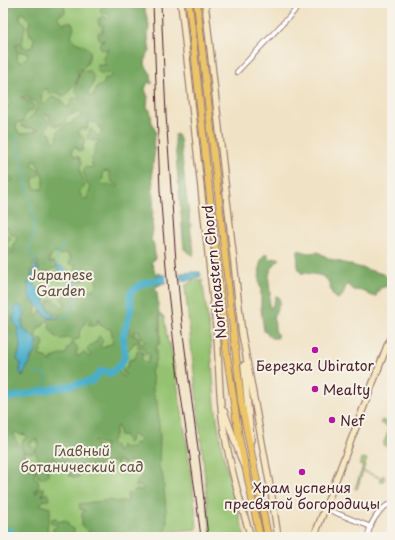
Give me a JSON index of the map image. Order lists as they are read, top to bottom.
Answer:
{
  "streets": {
    "main road": ["Northeastern Chord"]
  },
  "parks": ["Japanese Garden", "Главный ботанический сад"],
  "places": [
    "Березка Ubirator",
    "Mealty",
    "Nef",
    "Храм успения пресвятой богородицы"
  ]
}
